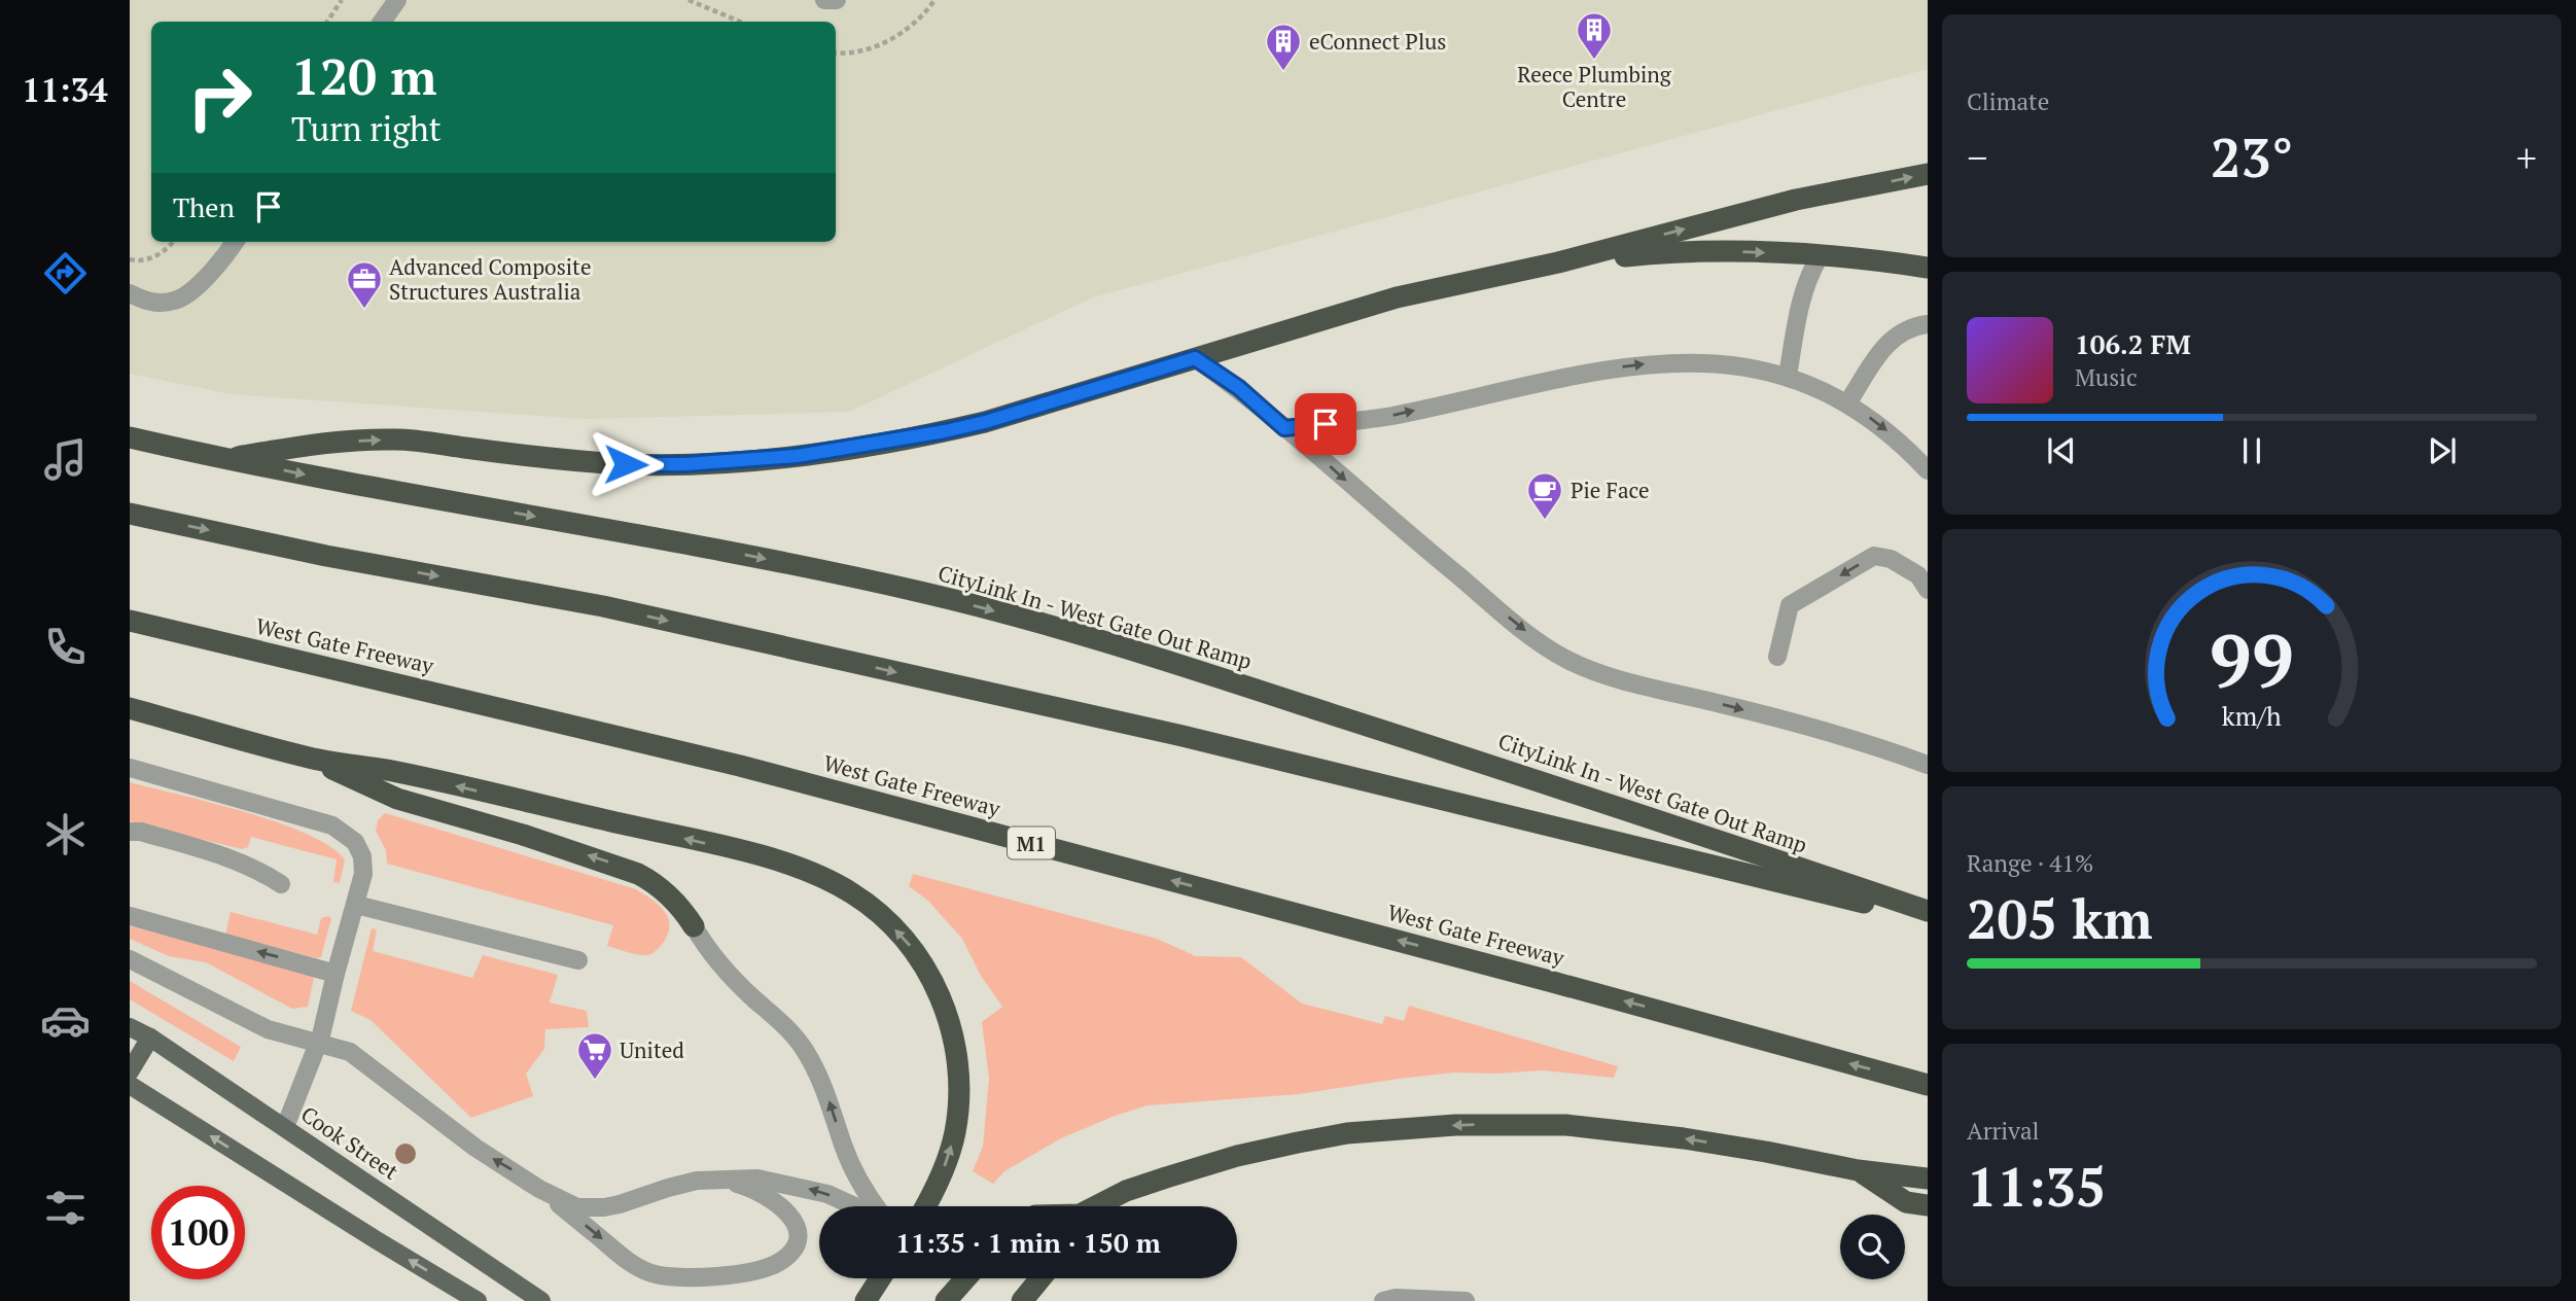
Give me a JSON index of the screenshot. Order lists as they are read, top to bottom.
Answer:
{
  "streets": {
    "highway": ["CityLink In - West Gate Out Ramp", "West Gate Freeway", "M1"],
    "main road": ["Cook Street"]
  },
  "places": {
    "building": ["Reece Plumbing Centre", "eConnect Plus"],
    "office": ["Advanced Composite Structures Australia"],
    "cafe": ["Pie Face"],
    "supermarket": ["United"]
  },
  "page": {
    "tabs": "11:34",
    "tile": [
      "Climate",
      ["Range · 41%", "205 km"],
      ["Arrival", "11:35"]
    ],
    "turn": ["120 m", "Turn right"],
    "heat": ["−", "23°", "+"],
    "then": "Then",
    "song": ["106.2 FM", "Music"],
    "limit": "100",
    "trip": "11:35 · 1 min · 150 m",
    "gauge": ["99", "km/h"]
  }
}
